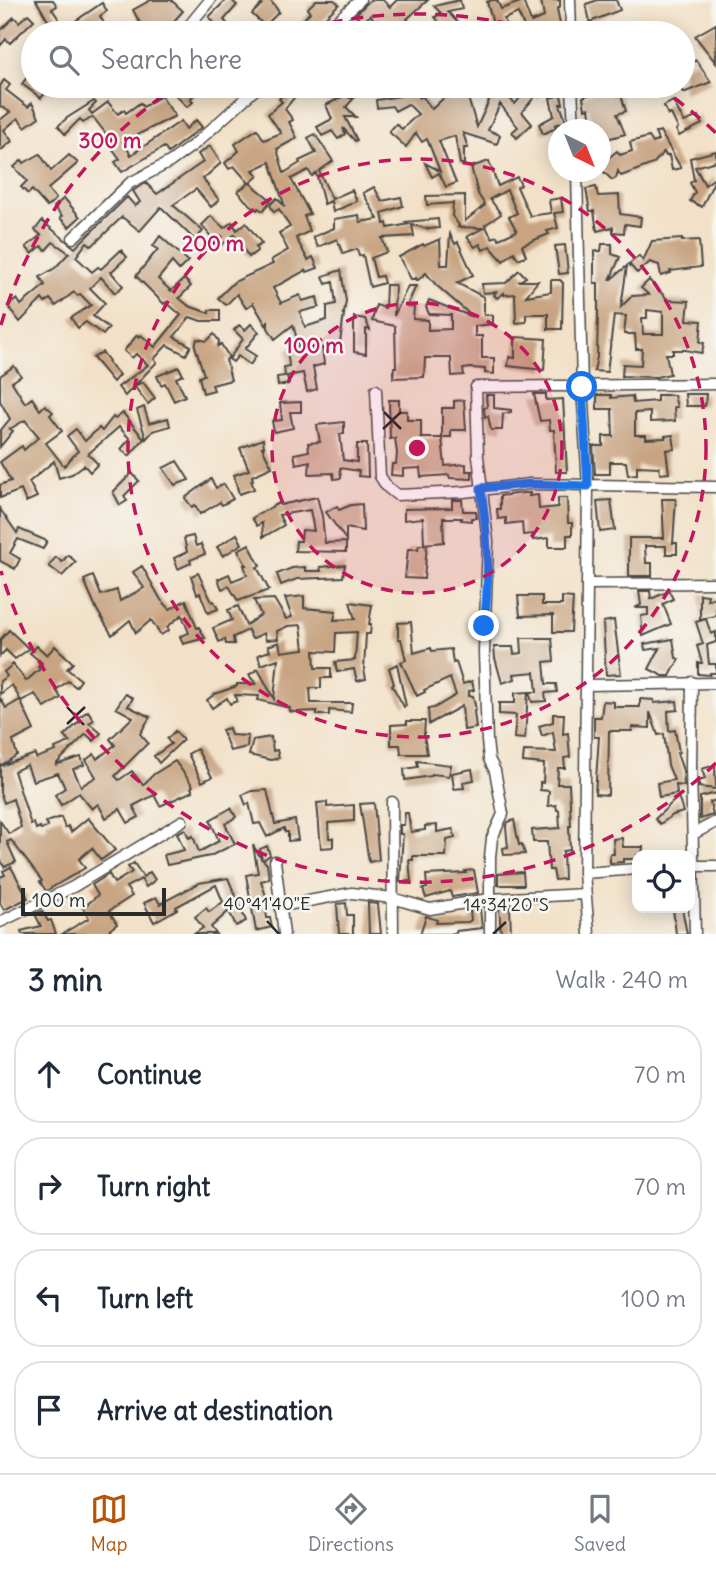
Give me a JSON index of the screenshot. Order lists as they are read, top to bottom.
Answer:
{
  "scale_bar": "100 m",
  "north": "bottom right",
  "page": {
    "search": "Search here",
    "scale": "100 m",
    "heading": ["3 min", "Walk · 240 m"],
    "list": [
      ["Continue", "70 m"],
      ["Turn right", "70 m"],
      ["Turn left", "100 m"],
      "Arrive at destination"
    ],
    "nav": ["Map", "Directions", "Saved"]
  },
  "coordinates": ["40°41'40\"E", "14°34'20\"S"],
  "rings": ["300 m", "200 m", "100 m"]
}
